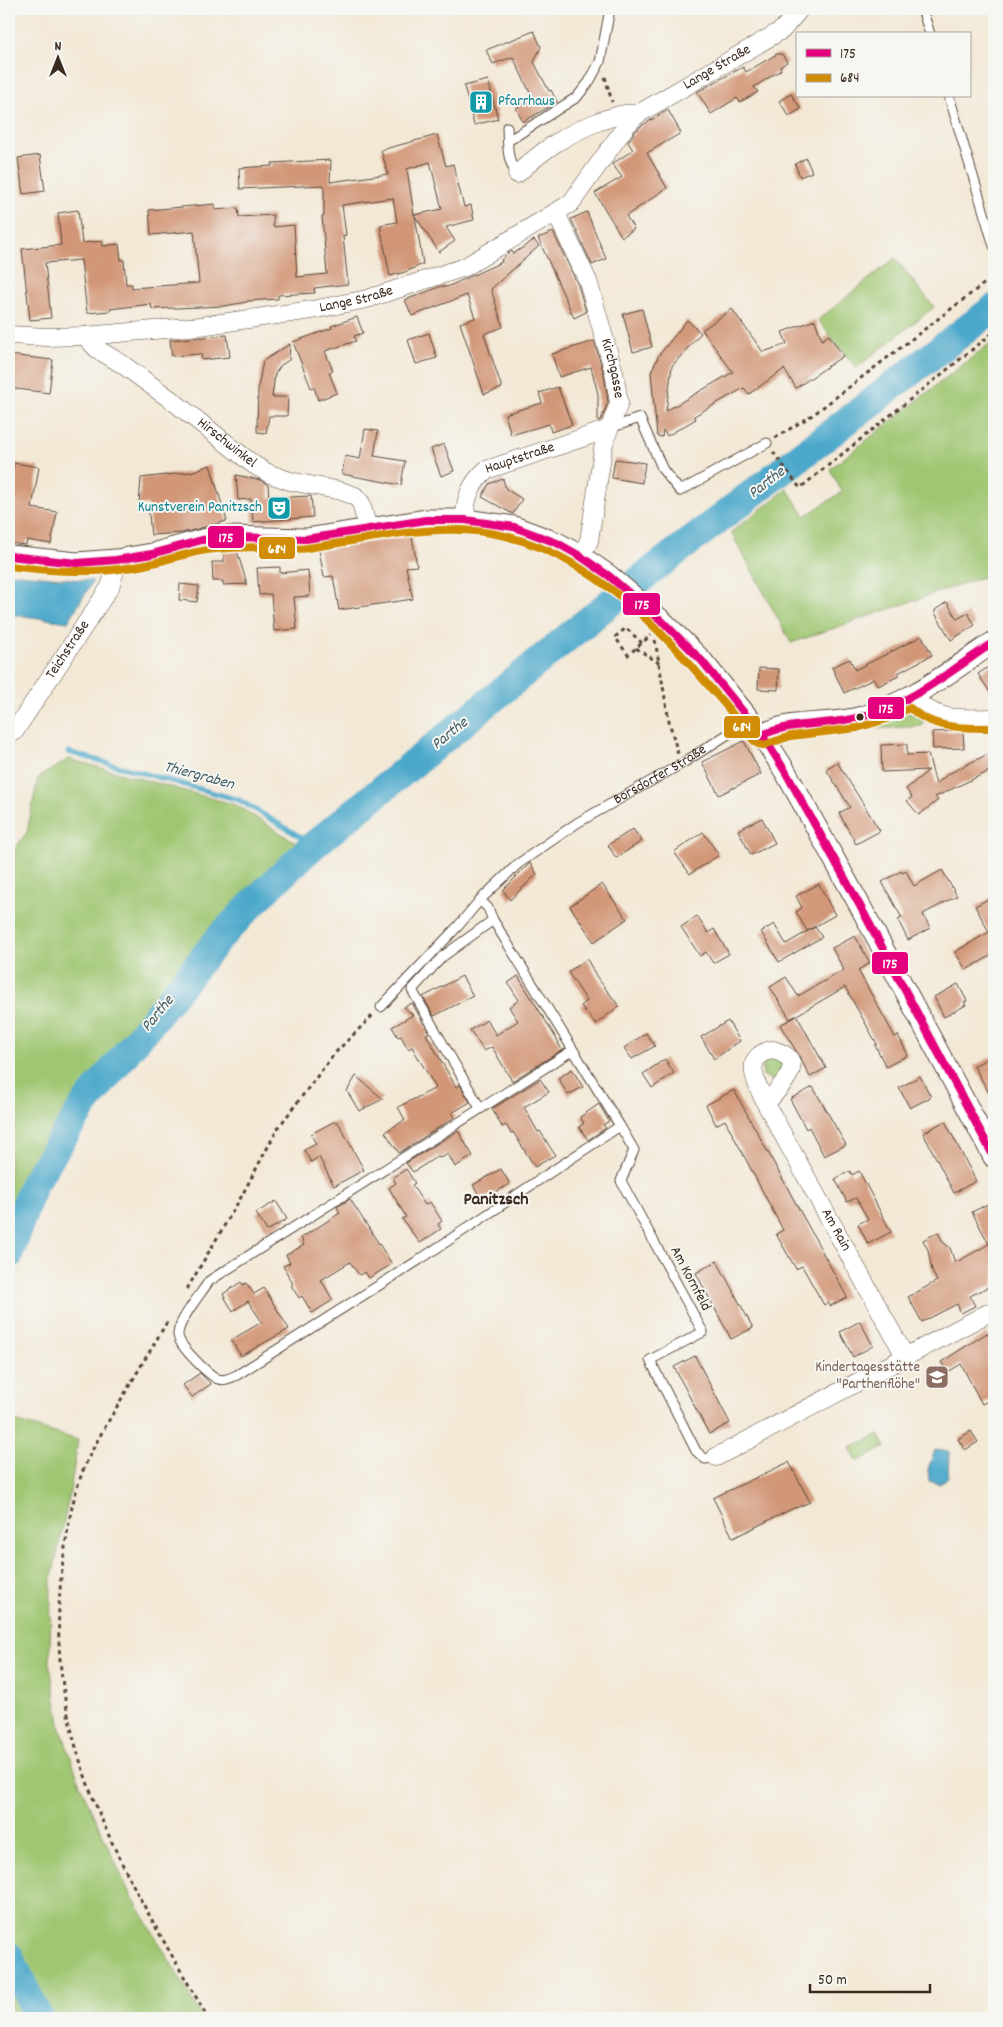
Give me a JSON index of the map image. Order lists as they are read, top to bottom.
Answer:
{
  "streets": {
    "street": [
      "Lange Straße",
      "Kirchgasse",
      "Hirschwinkel",
      "Hauptstraße",
      "Teichstraße",
      "Am Rain"
    ],
    "lane": ["Borsdorfer Straße", "Am Kornfeld"]
  },
  "crossings": [
    ["Lange Straße", "Kirchgasse"],
    ["Lange Straße", "Hirschwinkel"],
    ["Kirchgasse", "Hauptstraße"]
  ],
  "districts": ["Panitzsch"],
  "water": ["Parthe", "Thiergraben"],
  "places": {
    "building": ["Pfarrhaus"],
    "theatre": ["Kunstverein Panitzsch"],
    "school or university": ["Kindertagesstätte \"Parthenflöhe\""]
  },
  "lines": ["transit line 175", "transit line 684"],
  "legend": ["175", "684"],
  "scale_bar": "50 m",
  "north": "top"
}
